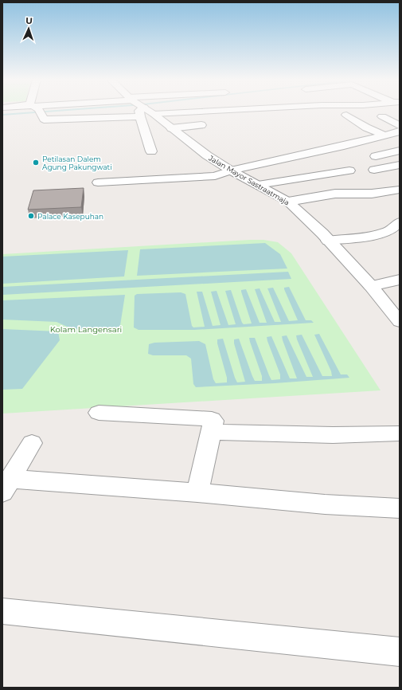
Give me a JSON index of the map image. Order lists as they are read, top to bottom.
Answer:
{
  "streets": {
    "street": ["Jalan Mayor Sastraatmaja"]
  },
  "parks": ["Kolam Langensari"],
  "places": ["Petilasan Dalem Agung Pakungwati", "Palace Kasepuhan"],
  "north": "top"
}
